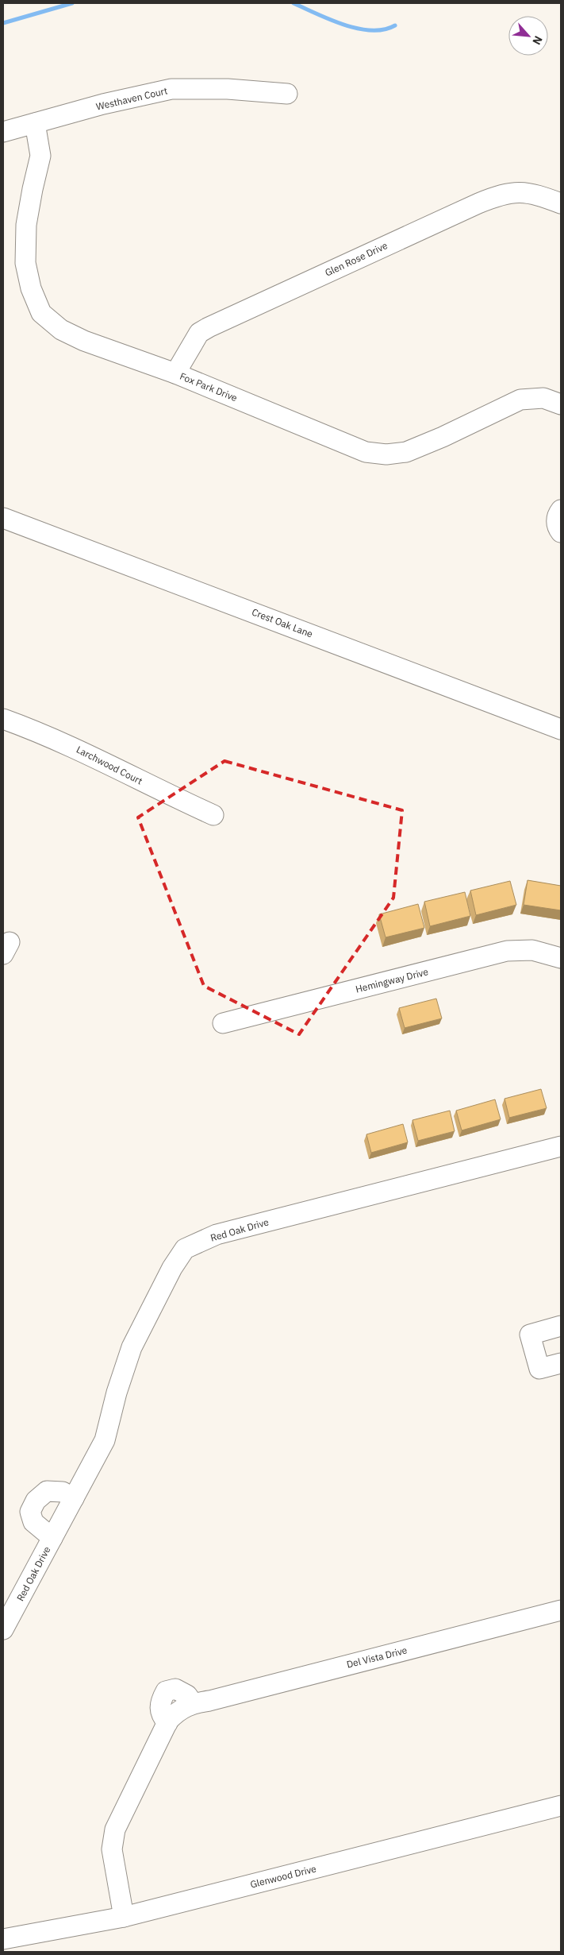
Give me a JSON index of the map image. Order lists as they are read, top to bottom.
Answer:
{
  "streets": {
    "street": [
      "Westhaven Court",
      "Glen Rose Drive",
      "Fox Park Drive",
      "Crest Oak Lane",
      "Larchwood Court",
      "Hemingway Drive",
      "Red Oak Drive",
      "Del Vista Drive",
      "Glenwood Drive"
    ]
  },
  "crossings": [
    ["Westhaven Court", "Fox Park Drive"],
    ["Glen Rose Drive", "Fox Park Drive"],
    ["Del Vista Drive", "Glenwood Drive"]
  ],
  "north": "bottom right"
}
